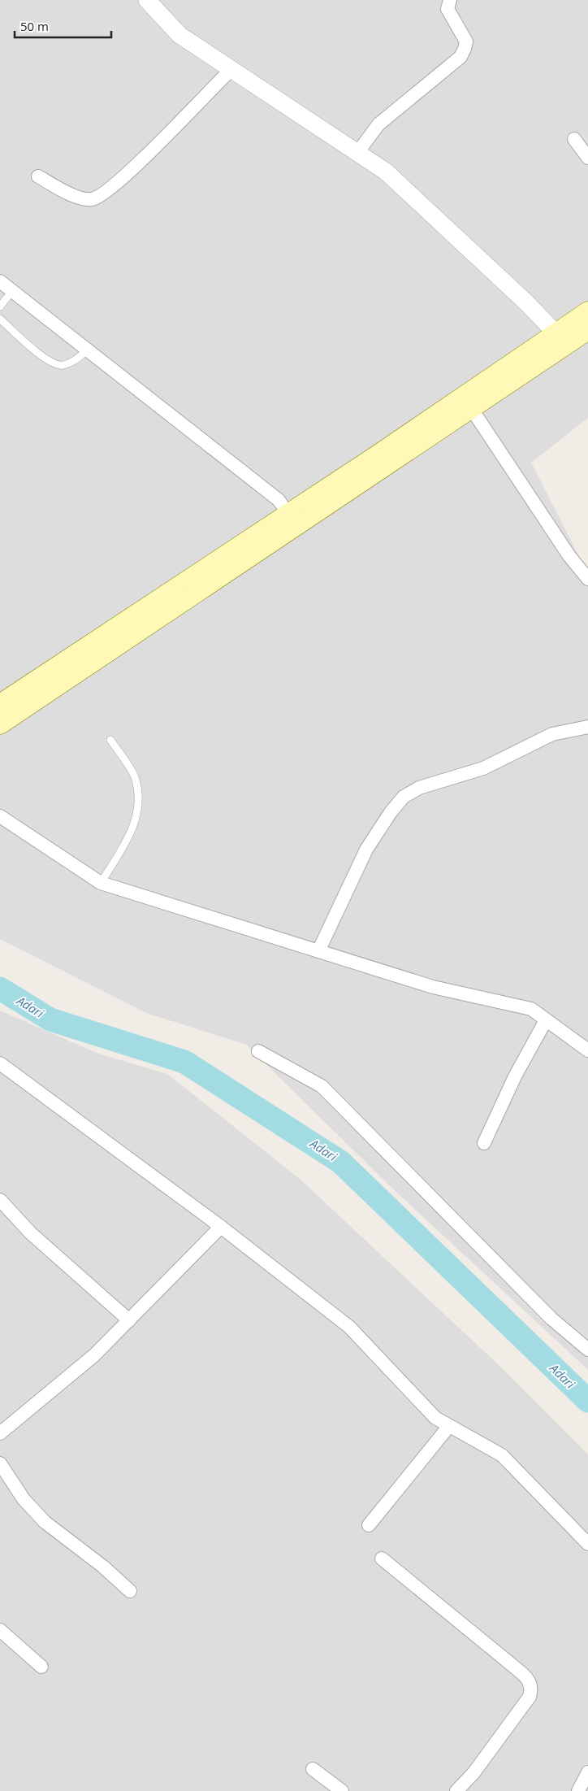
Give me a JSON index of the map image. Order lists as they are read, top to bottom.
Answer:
{
  "water": ["Adari"],
  "scale_bar": "50 m"
}
